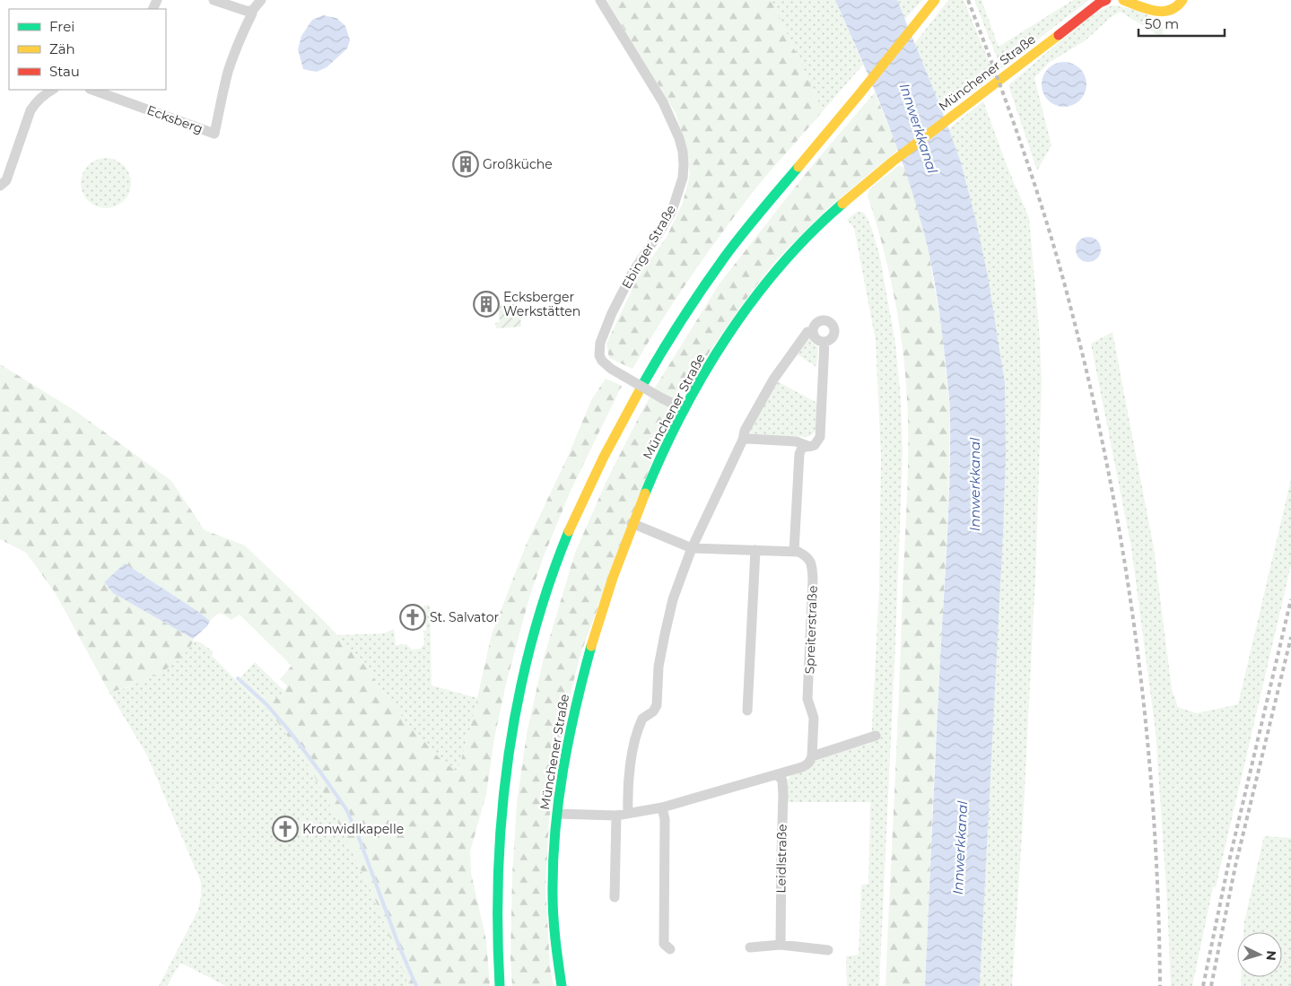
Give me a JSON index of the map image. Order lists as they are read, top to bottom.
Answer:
{
  "streets": {
    "street": [
      "Münchener Straße",
      "Ecksberg",
      "Ebinger Straße",
      "Spreiterstraße",
      "Leidlstraße"
    ]
  },
  "crossings": [
    ["Münchener Straße", "Ebinger Straße"]
  ],
  "water": ["Innwerkkanal"],
  "places": {
    "building": ["Großküche", "Ecksberger Werkstätten"],
    "church": ["St. Salvator", "Kronwidlkapelle"]
  },
  "legend": ["Frei", "Zäh", "Stau"],
  "scale_bar": "50 m",
  "north": "right"
}
